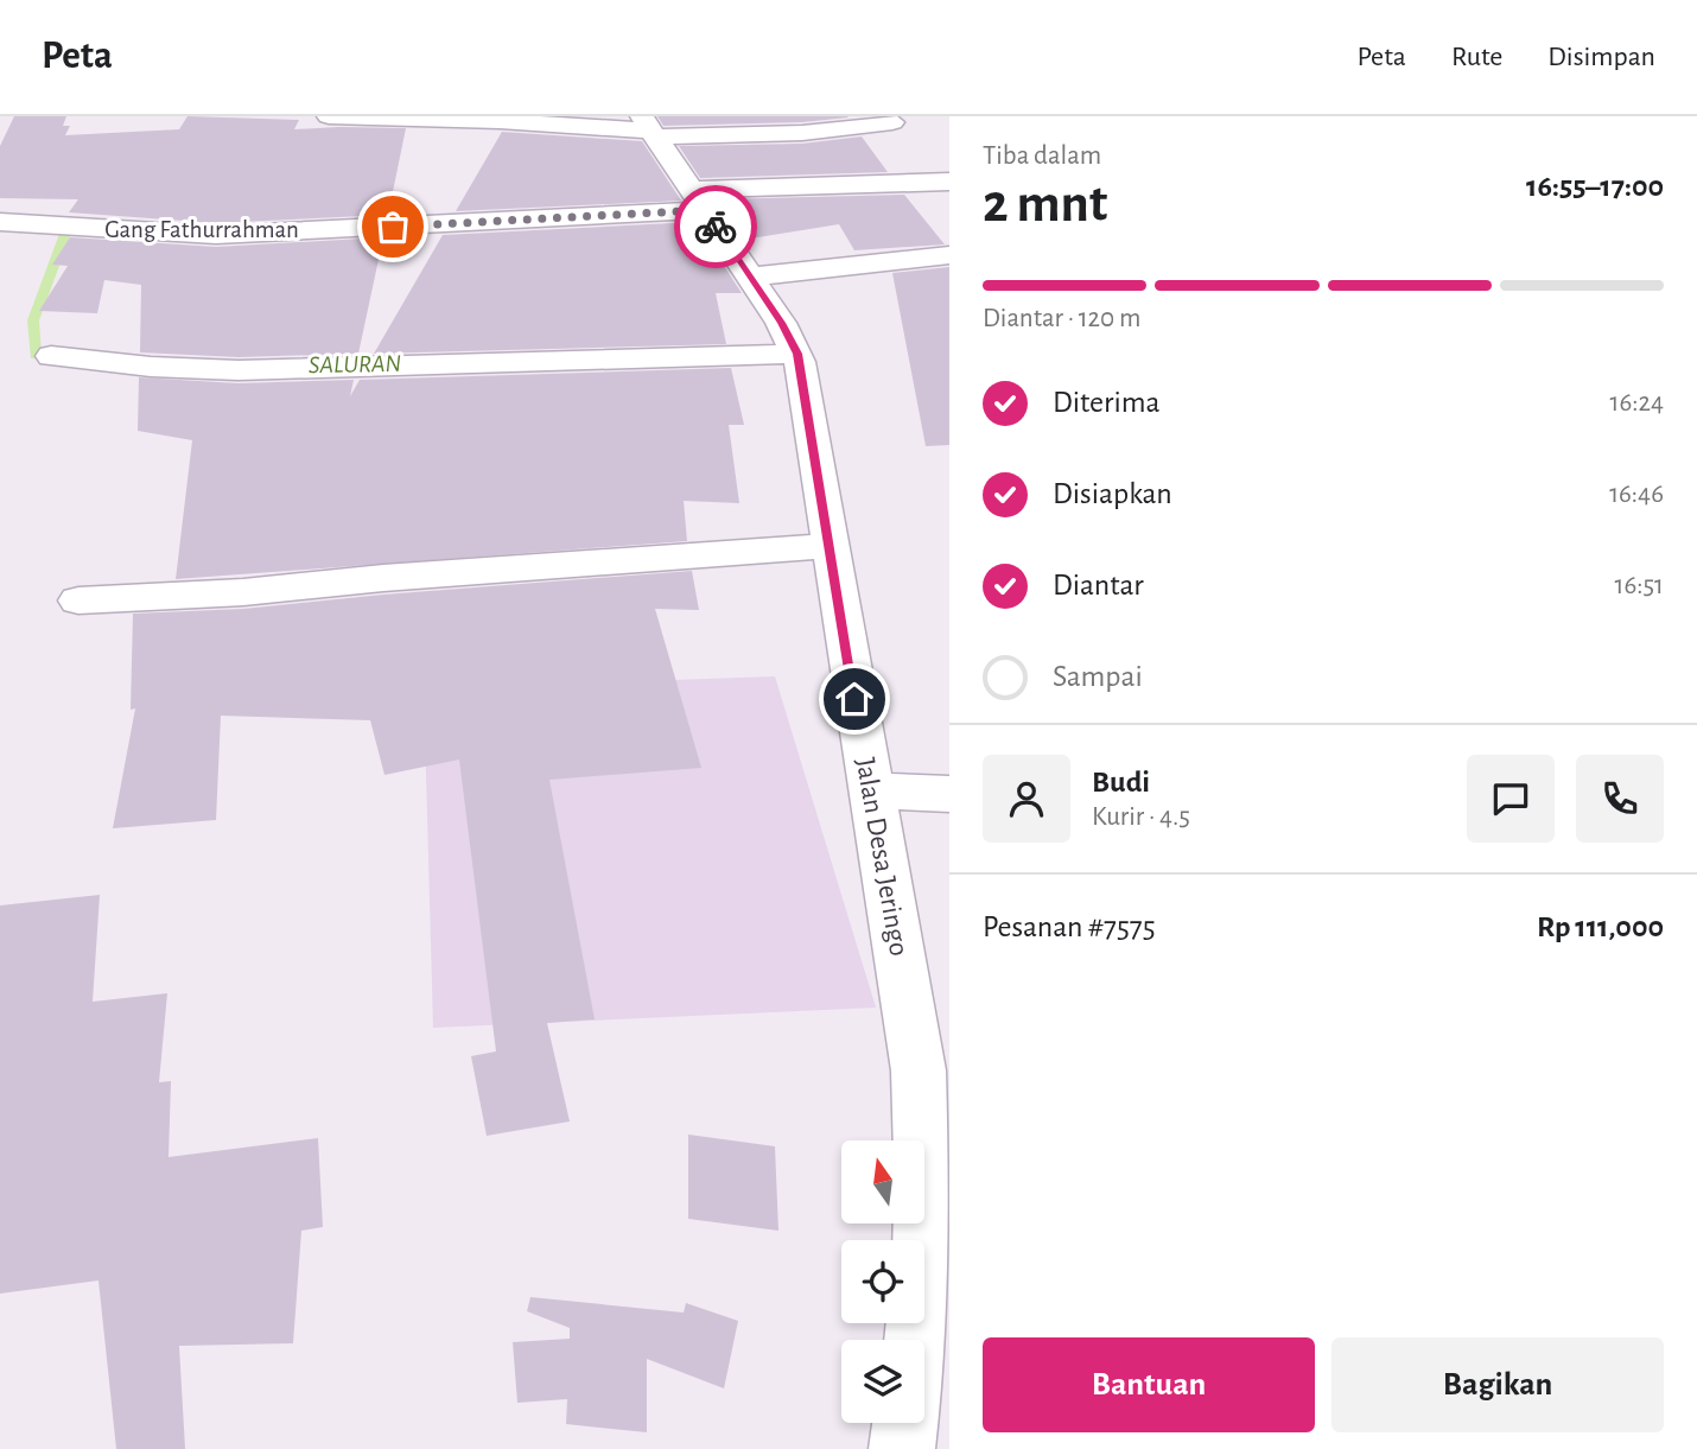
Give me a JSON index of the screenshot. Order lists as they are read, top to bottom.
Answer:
{
  "streets": {
    "street": ["Gang Fathurrahman", "Jalan Desa Jeringo"]
  },
  "crossings": [
    ["Gang Fathurrahman", "Jalan Desa Jeringo"]
  ],
  "water": ["SALURAN"],
  "north": "top",
  "page": {
    "header": "Peta",
    "nav": ["Peta", "Rute", "Disimpan"],
    "heading": ["2 mnt", "Tiba dalam", "16:55–17:00"],
    "panel": [
      "Budi",
      "Kurir · 4.5",
      "Pesanan #7575",
      "Rp 111,000"
    ],
    "bar": "Diantar · 120 m",
    "list": [
      ["Diterima", "16:24"],
      ["Disiapkan", "16:46"],
      ["Diantar", "16:51"],
      "Sampai"
    ],
    "buttons": ["Bantuan", "Bagikan"]
  }
}
